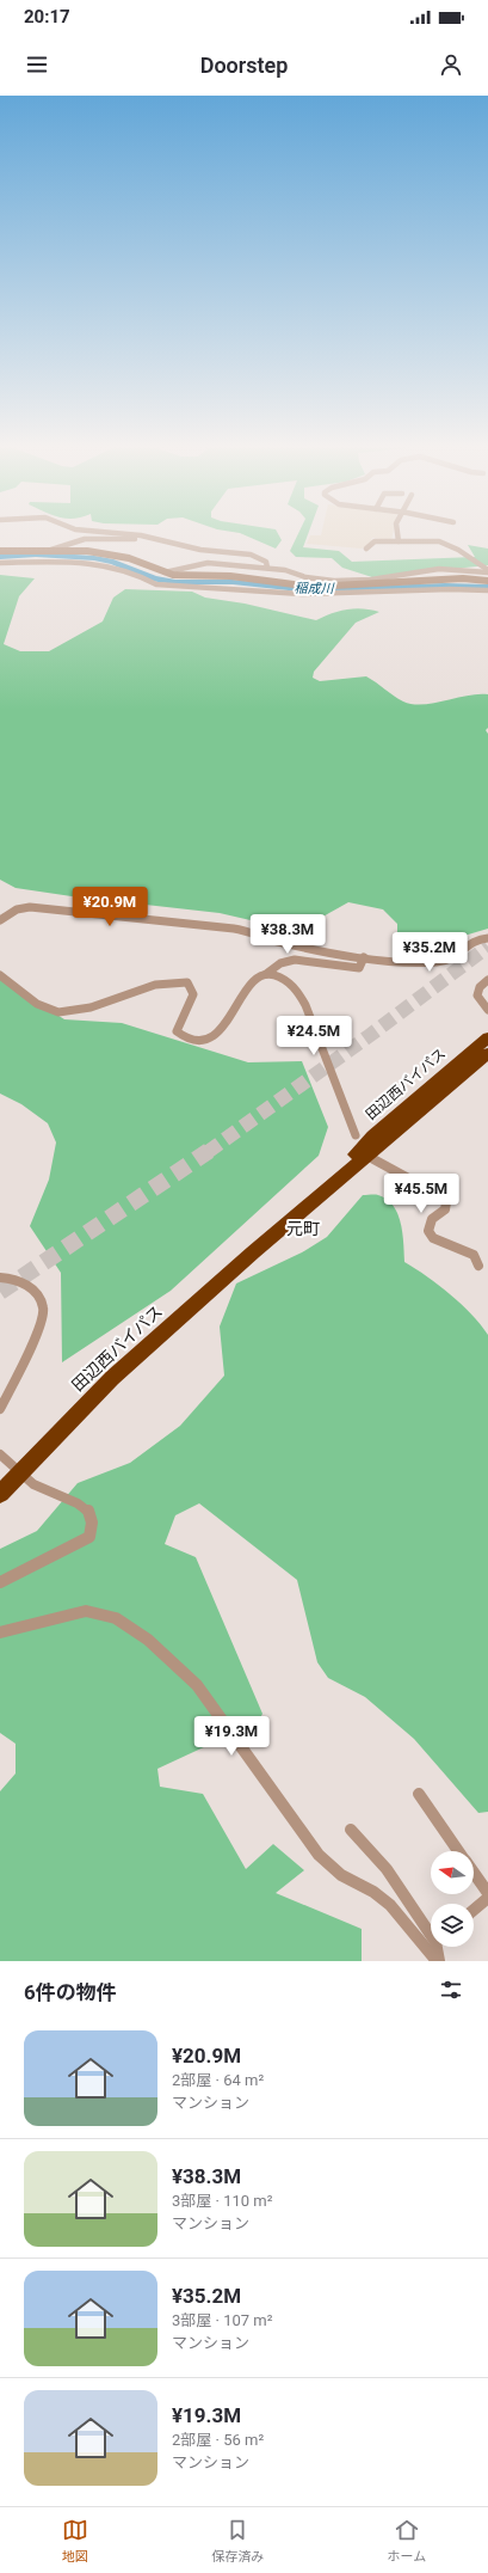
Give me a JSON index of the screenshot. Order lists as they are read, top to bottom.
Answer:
{
  "streets": {
    "highway": ["田辺西バイパス"]
  },
  "districts": ["元町"],
  "water": ["稲成川"],
  "north": "left",
  "page": {
    "status": "20:17",
    "header": "Doorstep",
    "price": [
      "¥20.9M",
      "¥38.3M",
      "¥35.2M",
      "¥24.5M",
      "¥45.5M",
      "¥19.3M"
    ],
    "heading": "6件の物件",
    "list": [
      {
        "name": "¥20.9M",
        "note": "2部屋 · 64 m² · マンション"
      },
      {
        "name": "¥38.3M",
        "note": "3部屋 · 110 m² · マンション"
      },
      {
        "name": "¥35.2M",
        "note": "3部屋 · 107 m² · マンション"
      },
      {
        "name": "¥19.3M",
        "note": "2部屋 · 56 m² · マンション"
      }
    ],
    "tabs": ["地図", "保存済み", "ホーム"]
  }
}
